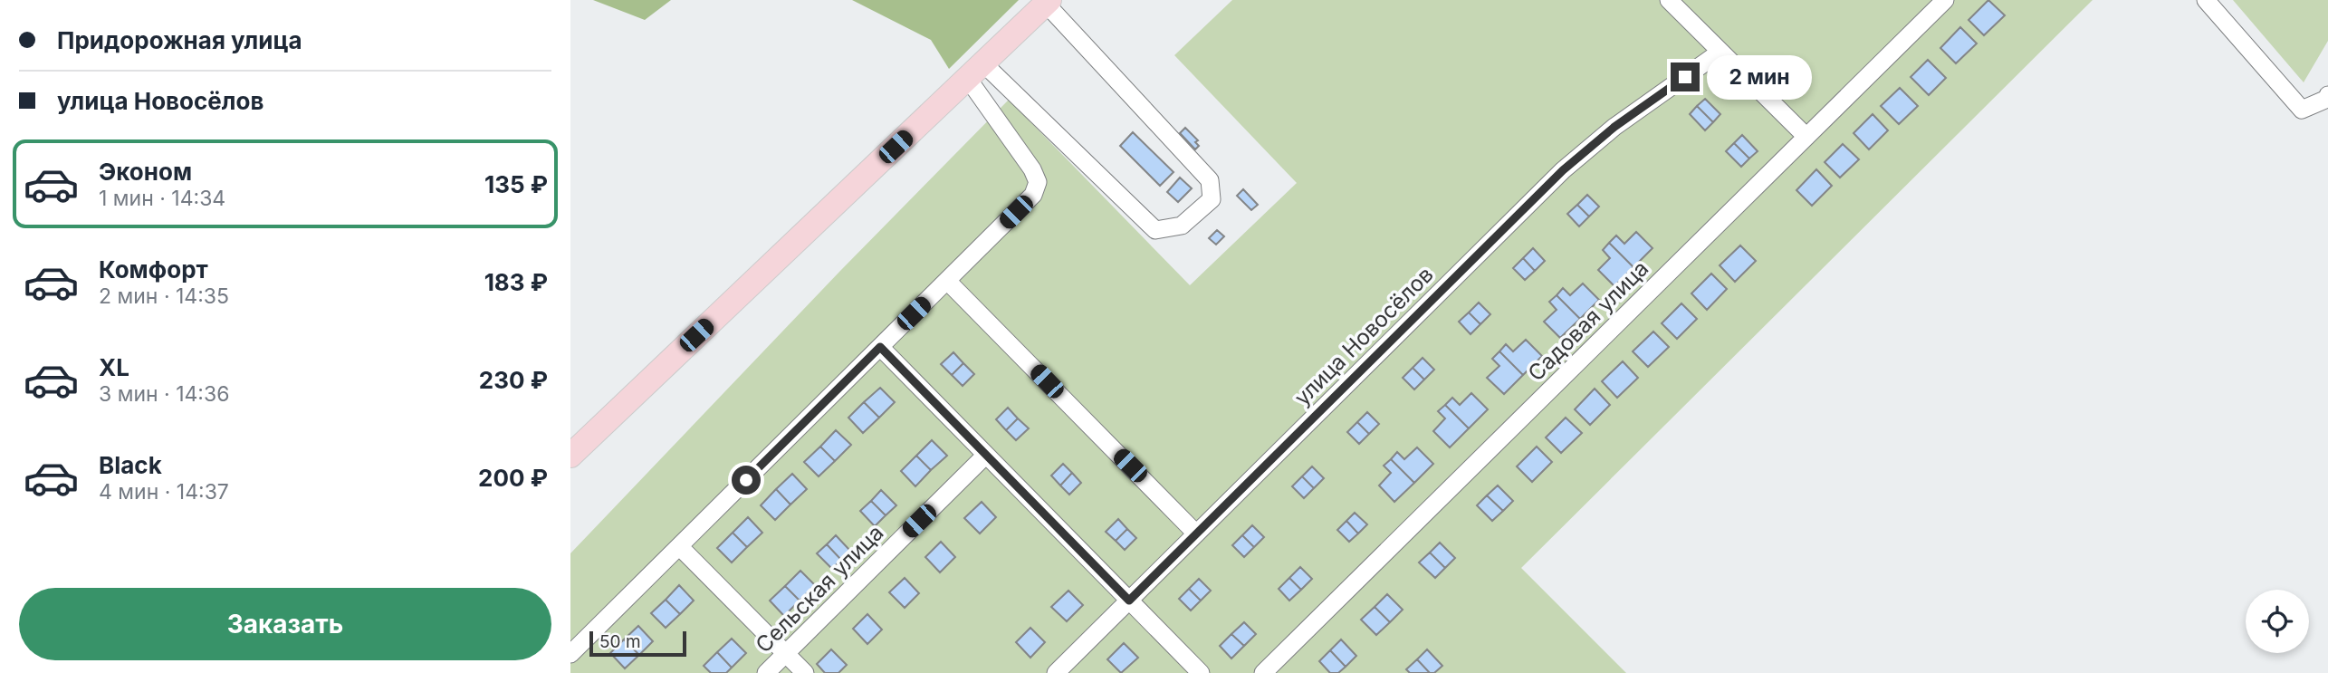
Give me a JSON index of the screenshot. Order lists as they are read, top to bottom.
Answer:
{
  "streets": {
    "street": ["Садовая улица", "улица Новосёлов", "Сельская улица"]
  },
  "scale_bar": "50 m",
  "page": {
    "banner": ["Придорожная улица", "улица Новосёлов"],
    "bubble": "2 мин",
    "list": [
      {
        "name": "Эконом",
        "note": "1 мин · 14:34",
        "value": "135 ₽"
      },
      {
        "name": "Комфорт",
        "note": "2 мин · 14:35",
        "value": "183 ₽"
      },
      {
        "name": "XL",
        "note": "3 мин · 14:36",
        "value": "230 ₽"
      },
      {
        "name": "Black",
        "note": "4 мин · 14:37",
        "value": "200 ₽"
      }
    ],
    "buttons": "Заказать",
    "scale": "50 m"
  }
}
